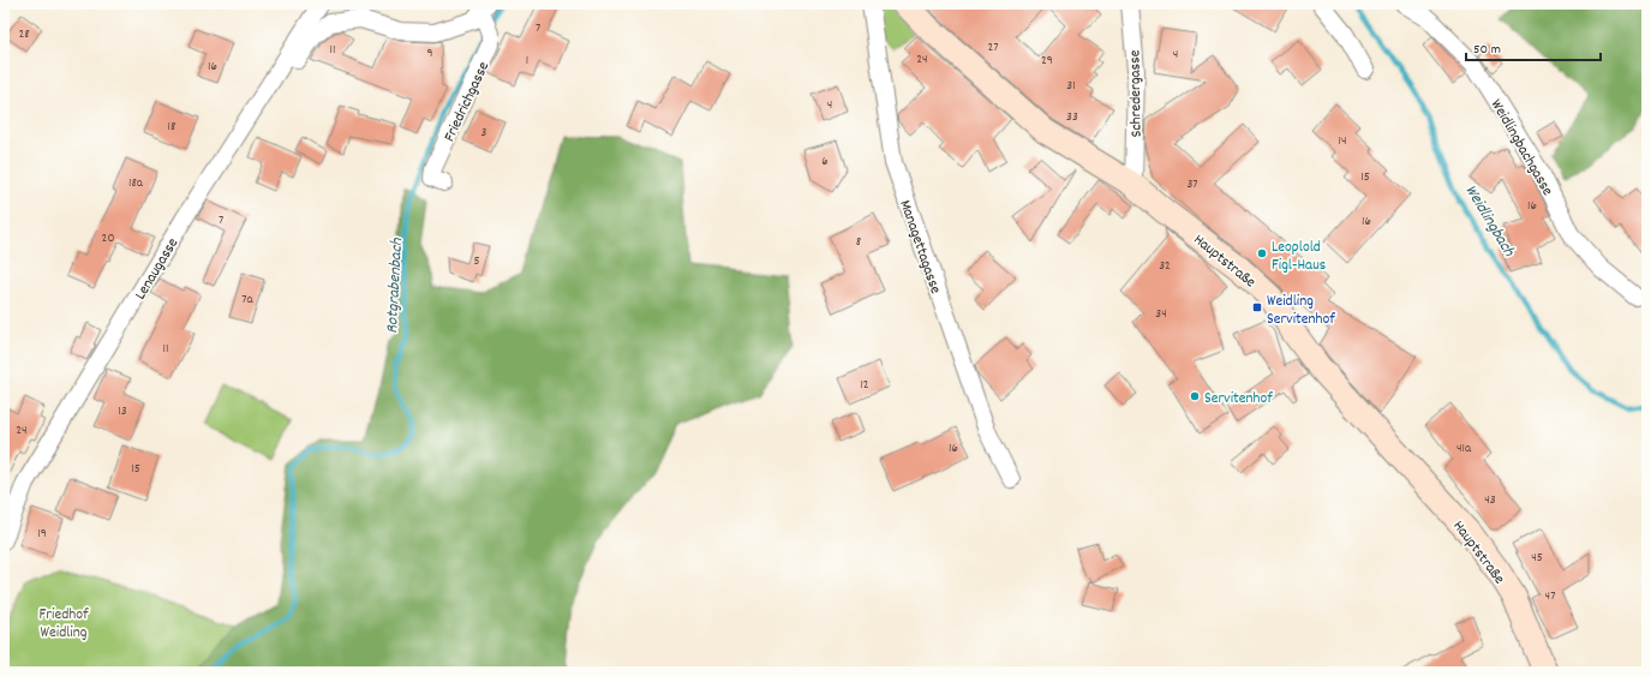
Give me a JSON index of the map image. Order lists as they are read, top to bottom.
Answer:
{
  "streets": {
    "main road": ["Hauptstraße"],
    "street": [
      "Schredergasse",
      "Friedrichgasse",
      "Weidlingbachgasse",
      "Managettagasse",
      "Lenaugasse"
    ]
  },
  "crossings": [
    ["Schredergasse", "Hauptstraße"]
  ],
  "water": ["Weidlingbach", "Rotgrabenbach"],
  "parks": ["Friedhof Weidling"],
  "places": {
    "other": ["Leoplold Figl-Haus", "Servitenhof"],
    "transit": ["Weidling Servitenhof"]
  },
  "house_numbers": [
    "7",
    "28",
    "27",
    "11",
    "9",
    "4",
    "24",
    "1",
    "29",
    "16",
    "31",
    "4",
    "33",
    "18",
    "3",
    "14",
    "6",
    "15",
    "18a",
    "37",
    "16",
    "7",
    "16",
    "20",
    "8",
    "5",
    "32",
    "7a",
    "34",
    "11",
    "12",
    "13",
    "24",
    "16",
    "41a",
    "15",
    "43",
    "19",
    "45",
    "47"
  ],
  "scale_bar": "50 m"
}
